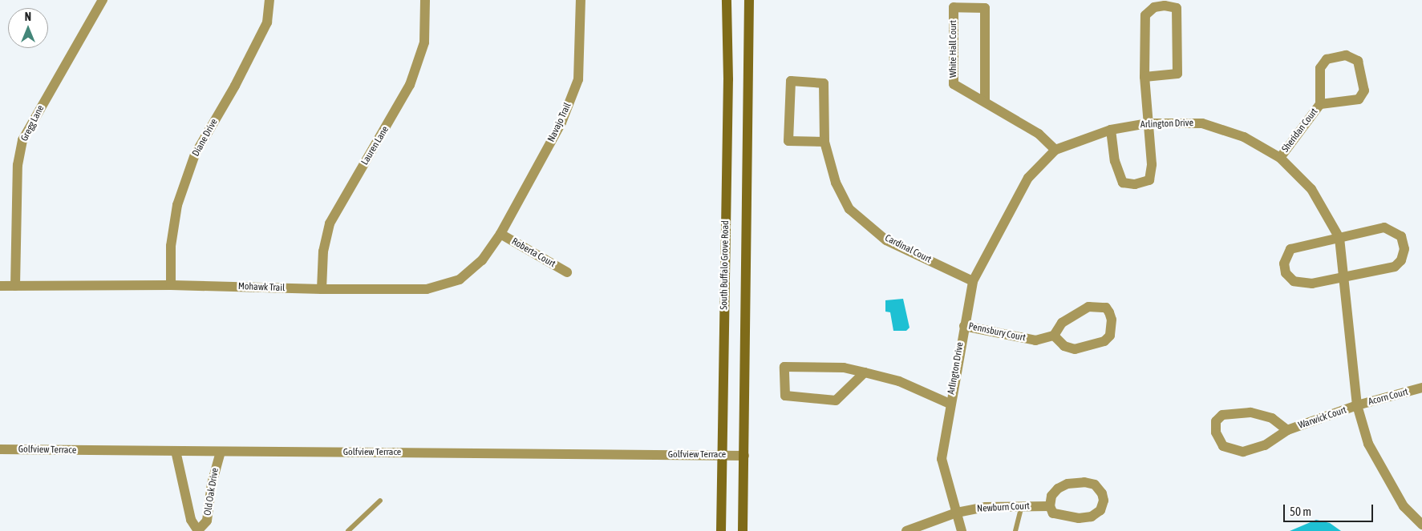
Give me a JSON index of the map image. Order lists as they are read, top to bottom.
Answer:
{
  "streets": {
    "main road": ["South Buffalo Grove Road"],
    "street": [
      "White Hall Court",
      "Navajo Trail",
      "Gregg Lane",
      "Arlington Drive",
      "Sheridan Court",
      "Diane Drive",
      "Lauren Lane",
      "Cardinal Court",
      "Roberta Court",
      "Mohawk Trail",
      "Pennsbury Court",
      "Acorn Court",
      "Warwick Court",
      "Golfview Terrace",
      "Old Oak Drive",
      "Newburn Court"
    ]
  },
  "crossings": [
    ["White Hall Court", "Arlington Drive"],
    ["Navajo Trail", "Roberta Court"],
    ["Navajo Trail", "Mohawk Trail"],
    ["Gregg Lane", "Mohawk Trail"],
    ["Arlington Drive", "Sheridan Court"],
    ["Arlington Drive", "Cardinal Court"],
    ["Arlington Drive", "Pennsbury Court"],
    ["Arlington Drive", "Acorn Court"],
    ["Arlington Drive", "Warwick Court"],
    ["Arlington Drive", "Newburn Court"],
    ["Diane Drive", "Mohawk Trail"],
    ["Lauren Lane", "Mohawk Trail"],
    ["Roberta Court", "Mohawk Trail"],
    ["South Buffalo Grove Road", "Golfview Terrace"],
    ["Acorn Court", "Warwick Court"],
    ["Golfview Terrace", "Old Oak Drive"]
  ],
  "scale_bar": "50 m",
  "north": "top"
}
